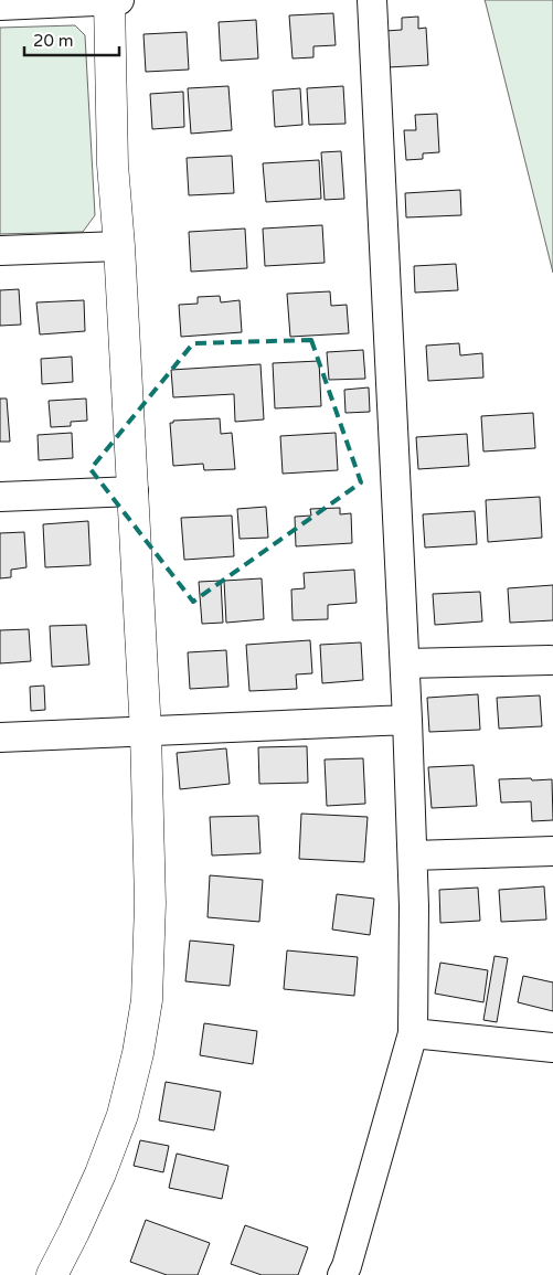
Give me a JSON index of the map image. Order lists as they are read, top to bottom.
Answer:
{
  "scale_bar": "20 m"
}
